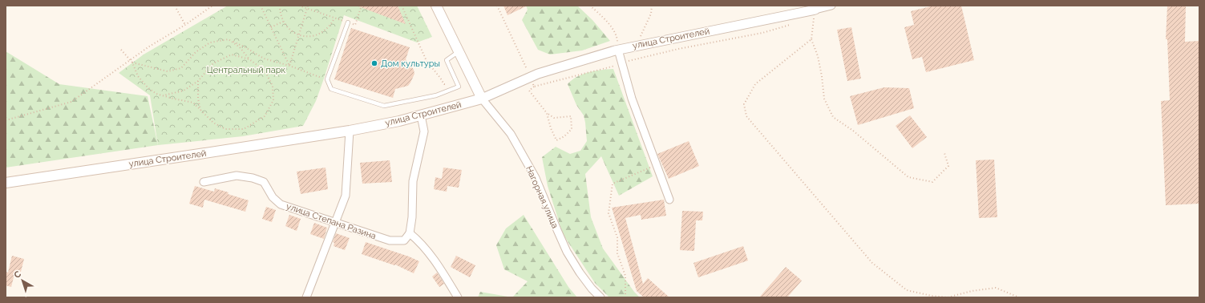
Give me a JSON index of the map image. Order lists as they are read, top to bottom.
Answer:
{
  "streets": {
    "main road": ["улица Строителей"],
    "street": ["Нагорная улица", "улица Степана Разина"]
  },
  "crossings": [
    ["улица Строителей", "Нагорная улица"]
  ],
  "parks": ["Центральный парк"],
  "places": ["Дом культуры"],
  "north": "top left"
}
